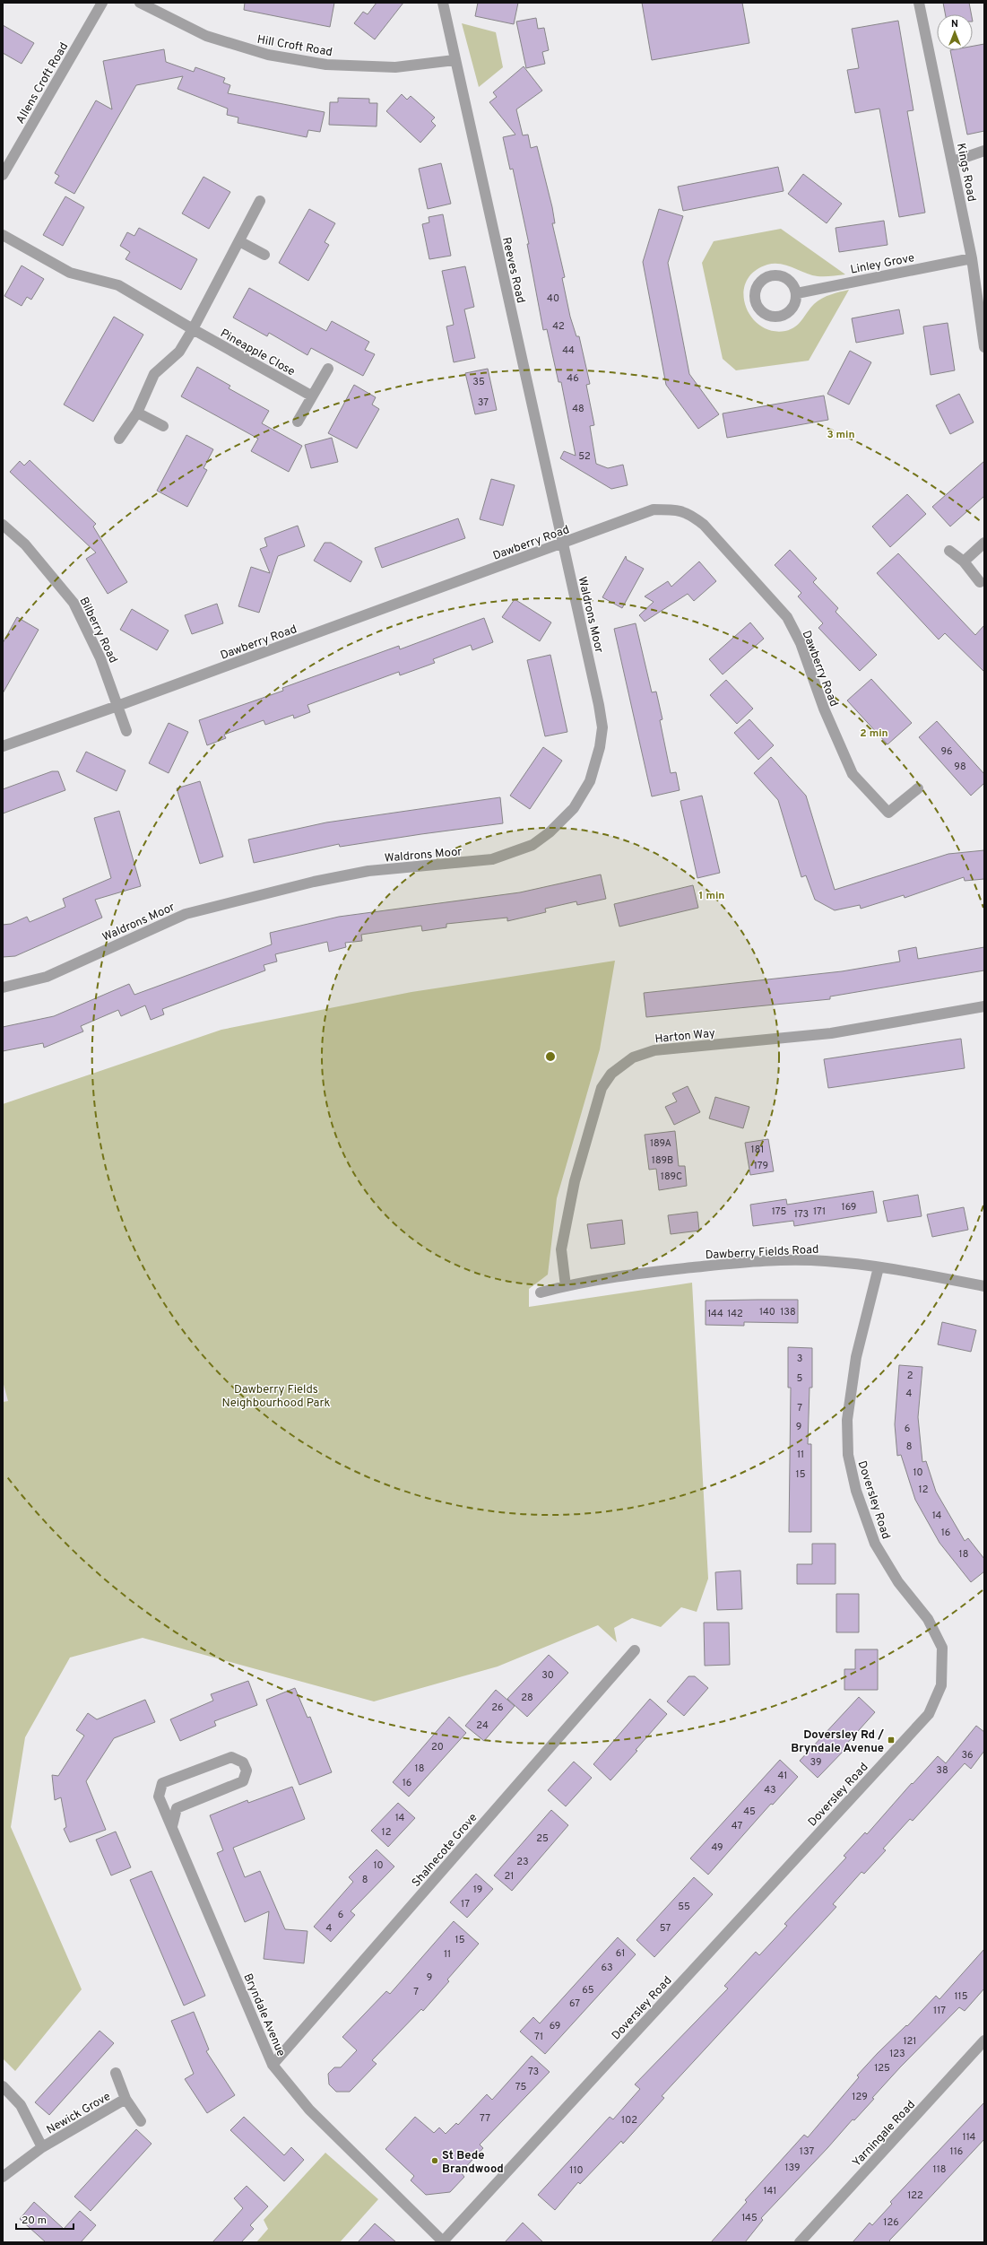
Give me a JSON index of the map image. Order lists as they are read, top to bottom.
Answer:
{
  "streets": {
    "street": [
      "Hill Croft Road",
      "Allens Croft Road",
      "Kings Road",
      "Linley Grove",
      "Reeves Road",
      "Pineapple Close",
      "Dawberry Road",
      "Waldrons Moor",
      "Bilberry Road",
      "Harton Way",
      "Dawberry Fields Road",
      "Doversley Road",
      "Shalnecote Grove",
      "Bryndale Avenue",
      "Newick Grove",
      "Yarningale Road"
    ]
  },
  "crossings": [
    ["Hill Croft Road", "Reeves Road"],
    ["Kings Road", "Linley Grove"],
    ["Reeves Road", "Dawberry Road"],
    ["Reeves Road", "Waldrons Moor"],
    ["Dawberry Road", "Waldrons Moor"],
    ["Dawberry Road", "Bilberry Road"],
    ["Harton Way", "Dawberry Fields Road"],
    ["Dawberry Fields Road", "Doversley Road"],
    ["Doversley Road", "Bryndale Avenue"],
    ["Shalnecote Grove", "Bryndale Avenue"]
  ],
  "parks": ["Dawberry Fields Neighbourhood Park"],
  "places": {
    "transit": ["Doversley Rd / Bryndale Avenue"],
    "other": ["St Bede Brandwood"]
  },
  "house_numbers": [
    "40",
    "42",
    "44",
    "46",
    "35",
    "37",
    "48",
    "52",
    "96",
    "98",
    "189A",
    "181",
    "189B",
    "179",
    "189C",
    "169",
    "175",
    "171",
    "173",
    "140",
    "138",
    "144",
    "142",
    "3",
    "2",
    "5",
    "4",
    "7",
    "9",
    "6",
    "8",
    "11",
    "10",
    "15",
    "12",
    "14",
    "16",
    "18",
    "30",
    "28",
    "26",
    "24",
    "20",
    "36",
    "39",
    "18",
    "38",
    "41",
    "16",
    "43",
    "45",
    "14",
    "47",
    "12",
    "25",
    "49",
    "23",
    "10",
    "21",
    "8",
    "19",
    "17",
    "55",
    "6",
    "4",
    "57",
    "15",
    "61",
    "11",
    "63",
    "9",
    "65",
    "7",
    "115",
    "67",
    "117",
    "69",
    "71",
    "121",
    "123",
    "125",
    "73",
    "75",
    "129",
    "77",
    "102",
    "114",
    "137",
    "116",
    "139",
    "118",
    "110",
    "141",
    "122",
    "145",
    "126"
  ],
  "scale_bar": "20 m",
  "north": "top",
  "rings": ["3 min", "2 min", "1 min"]
}
